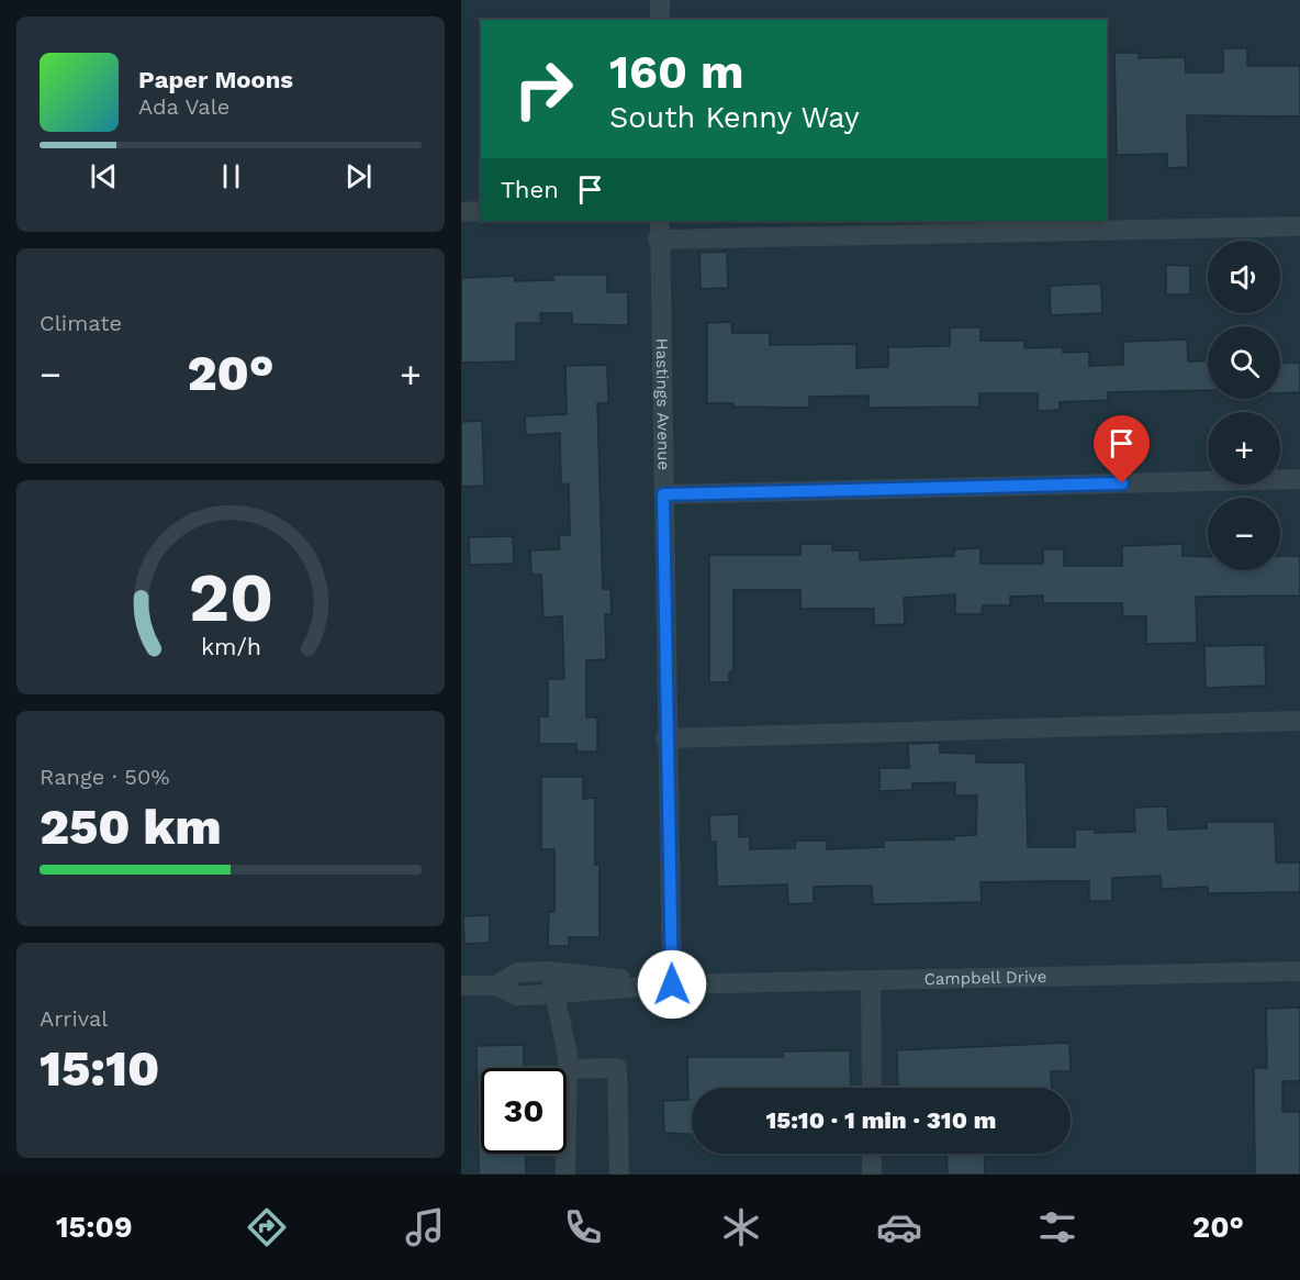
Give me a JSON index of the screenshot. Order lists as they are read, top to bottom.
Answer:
{
  "streets": {
    "street": ["Hastings Avenue", "Campbell Drive"]
  },
  "crossings": [
    ["Hastings Avenue", "Campbell Drive"]
  ],
  "page": {
    "turn": ["160 m", "South Kenny Way"],
    "song": ["Paper Moons", "Ada Vale"],
    "then": "Then",
    "map_buttons": ["+", "−"],
    "tile": [
      "Climate",
      ["Range · 50%", "250 km"],
      ["Arrival", "15:10"]
    ],
    "heat": ["−", "20°", "+"],
    "limit": "30",
    "trip": "15:10 · 1 min · 310 m",
    "tabs": ["15:09", "20°"],
    "gauge": ["20", "km/h"]
  }
}
